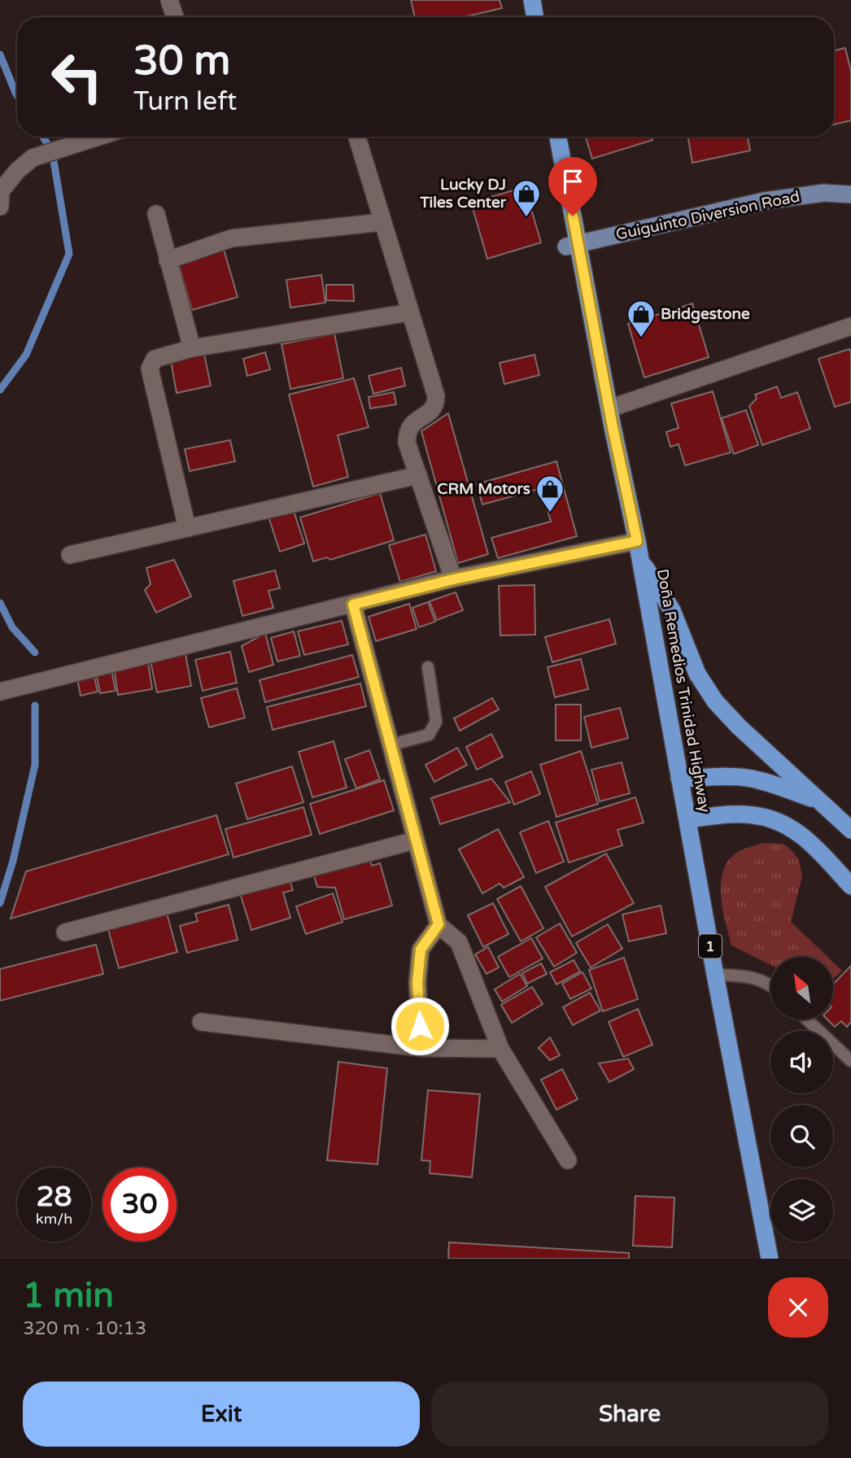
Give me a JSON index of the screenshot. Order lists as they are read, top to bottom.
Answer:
{
  "streets": {
    "highway": ["Doña Remedios Trinidad Highway", "1"],
    "main road": ["Guiguinto Diversion Road"]
  },
  "places": {
    "shop": ["Lucky DJ Tiles Center", "Bridgestone", "CRM Motors"]
  },
  "north": "top left",
  "page": {
    "turn": ["30 m", "Turn left"],
    "speed": "28 km/h",
    "limit": "30",
    "heading": ["1 min", "320 m · 10:13"],
    "buttons": ["Exit", "Share"]
  }
}
